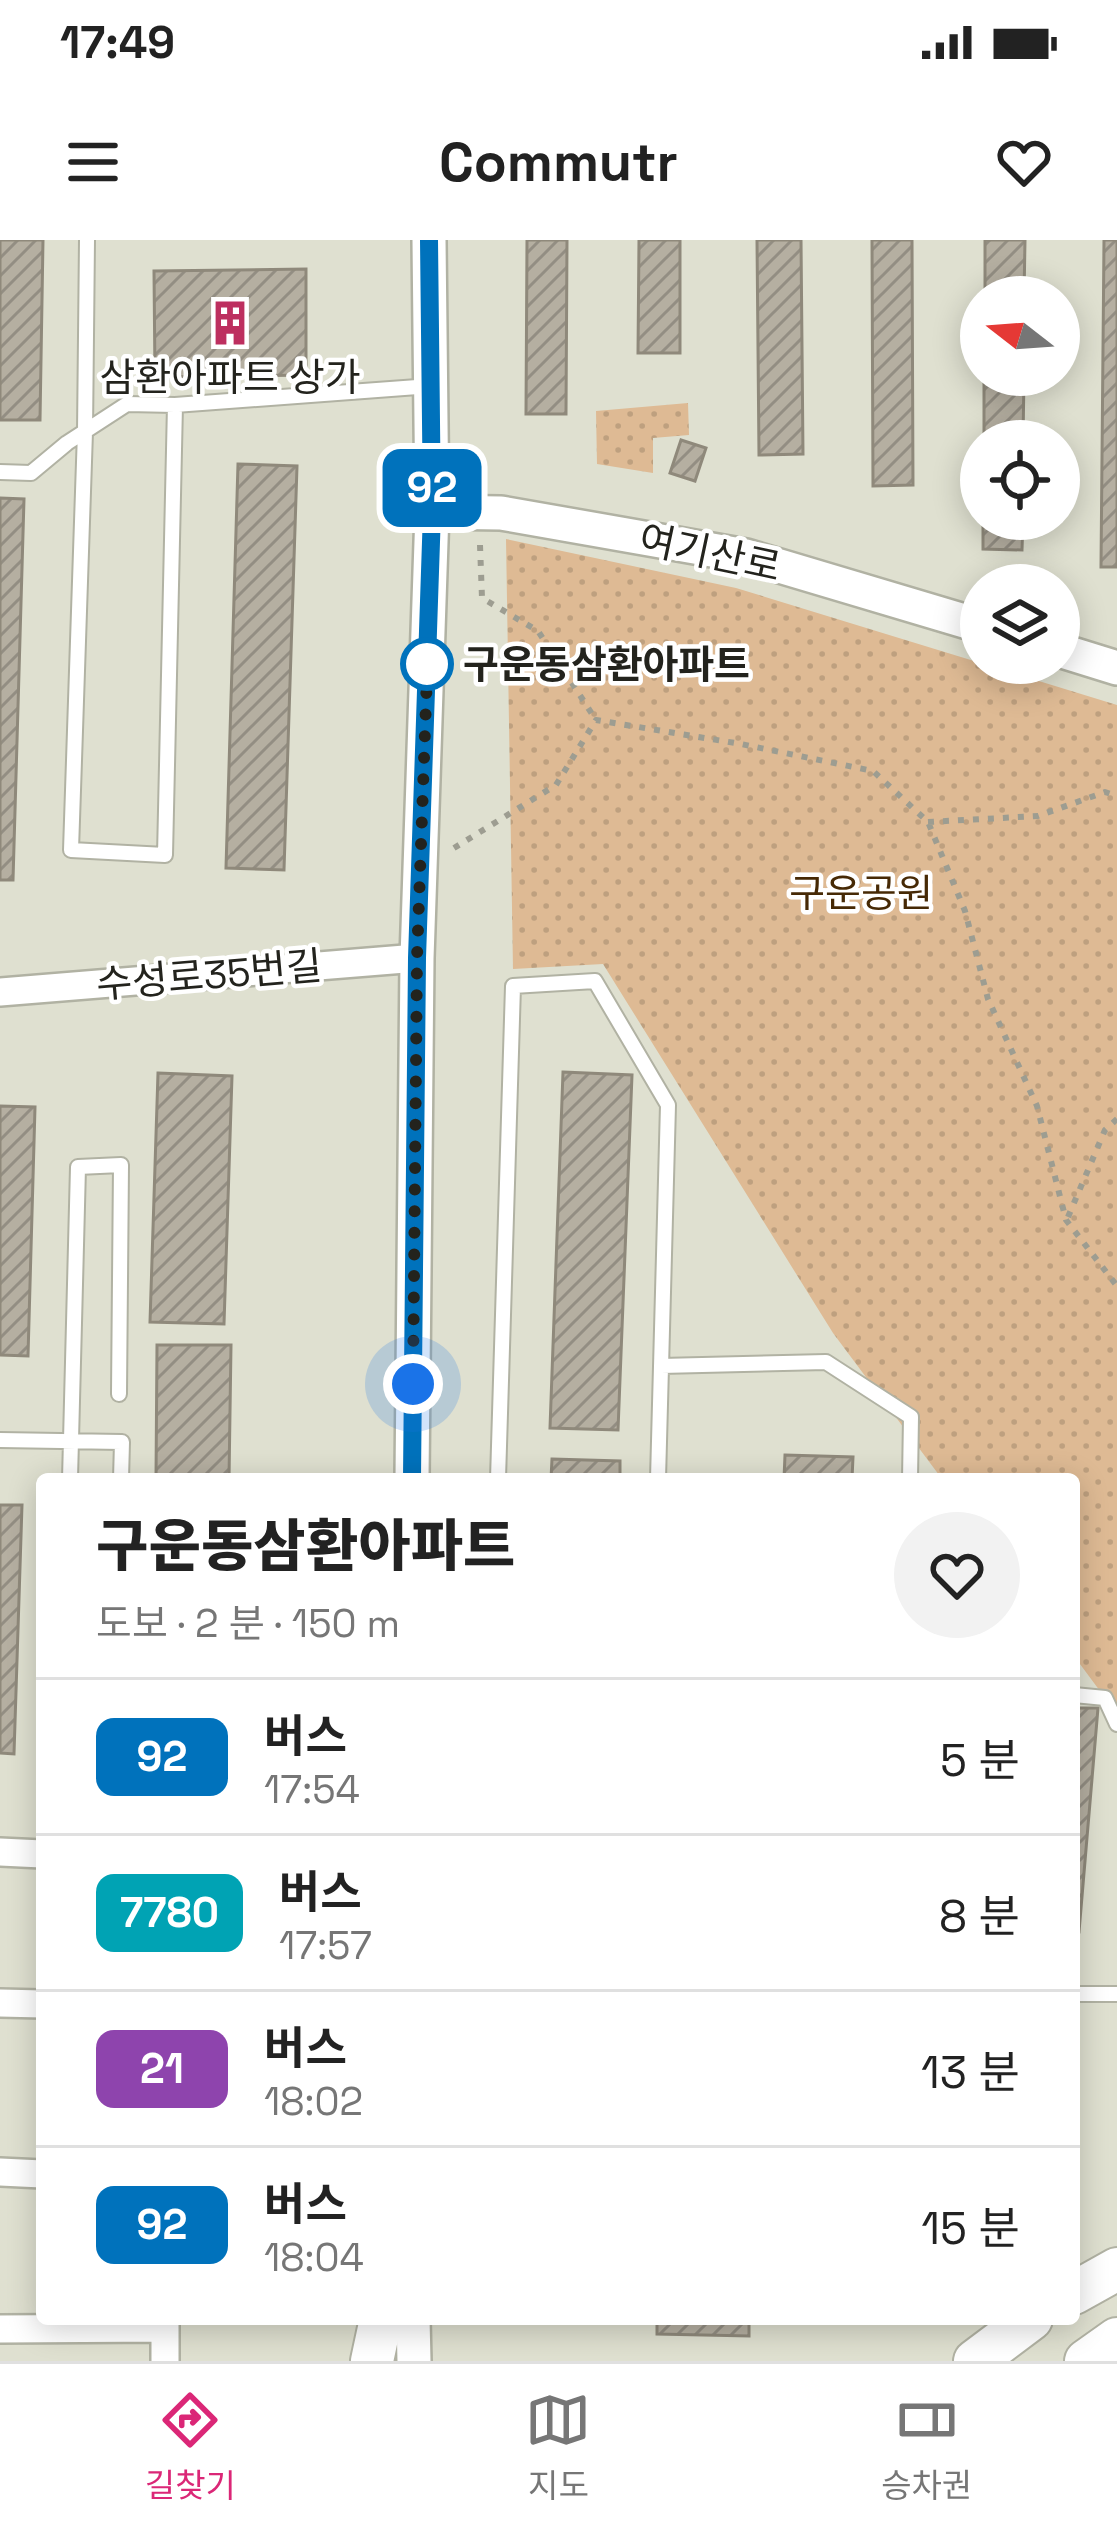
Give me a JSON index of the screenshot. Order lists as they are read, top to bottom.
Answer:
{
  "streets": {
    "street": ["여기산로", "수성로35번길"]
  },
  "parks": ["구운공원"],
  "places": {
    "building": ["삼환아파트 상가"],
    "other": ["구운동삼환아파트"]
  },
  "lines": ["bus line 92"],
  "north": "left",
  "page": {
    "status": "17:49",
    "header": "Commutr",
    "on_map": "92",
    "heading": ["구운동삼환아파트", "도보 · 2 분 · 150 m"],
    "list": [
      {
        "mark": "92",
        "name": "버스",
        "note": "17:54",
        "value": "5 분"
      },
      {
        "mark": "7780",
        "name": "버스",
        "note": "17:57",
        "value": "8 분"
      },
      {
        "mark": "21",
        "name": "버스",
        "note": "18:02",
        "value": "13 분"
      },
      {
        "mark": "92",
        "name": "버스",
        "note": "18:04",
        "value": "15 분"
      }
    ],
    "tabs": ["길찾기", "지도", "승차권"]
  }
}
